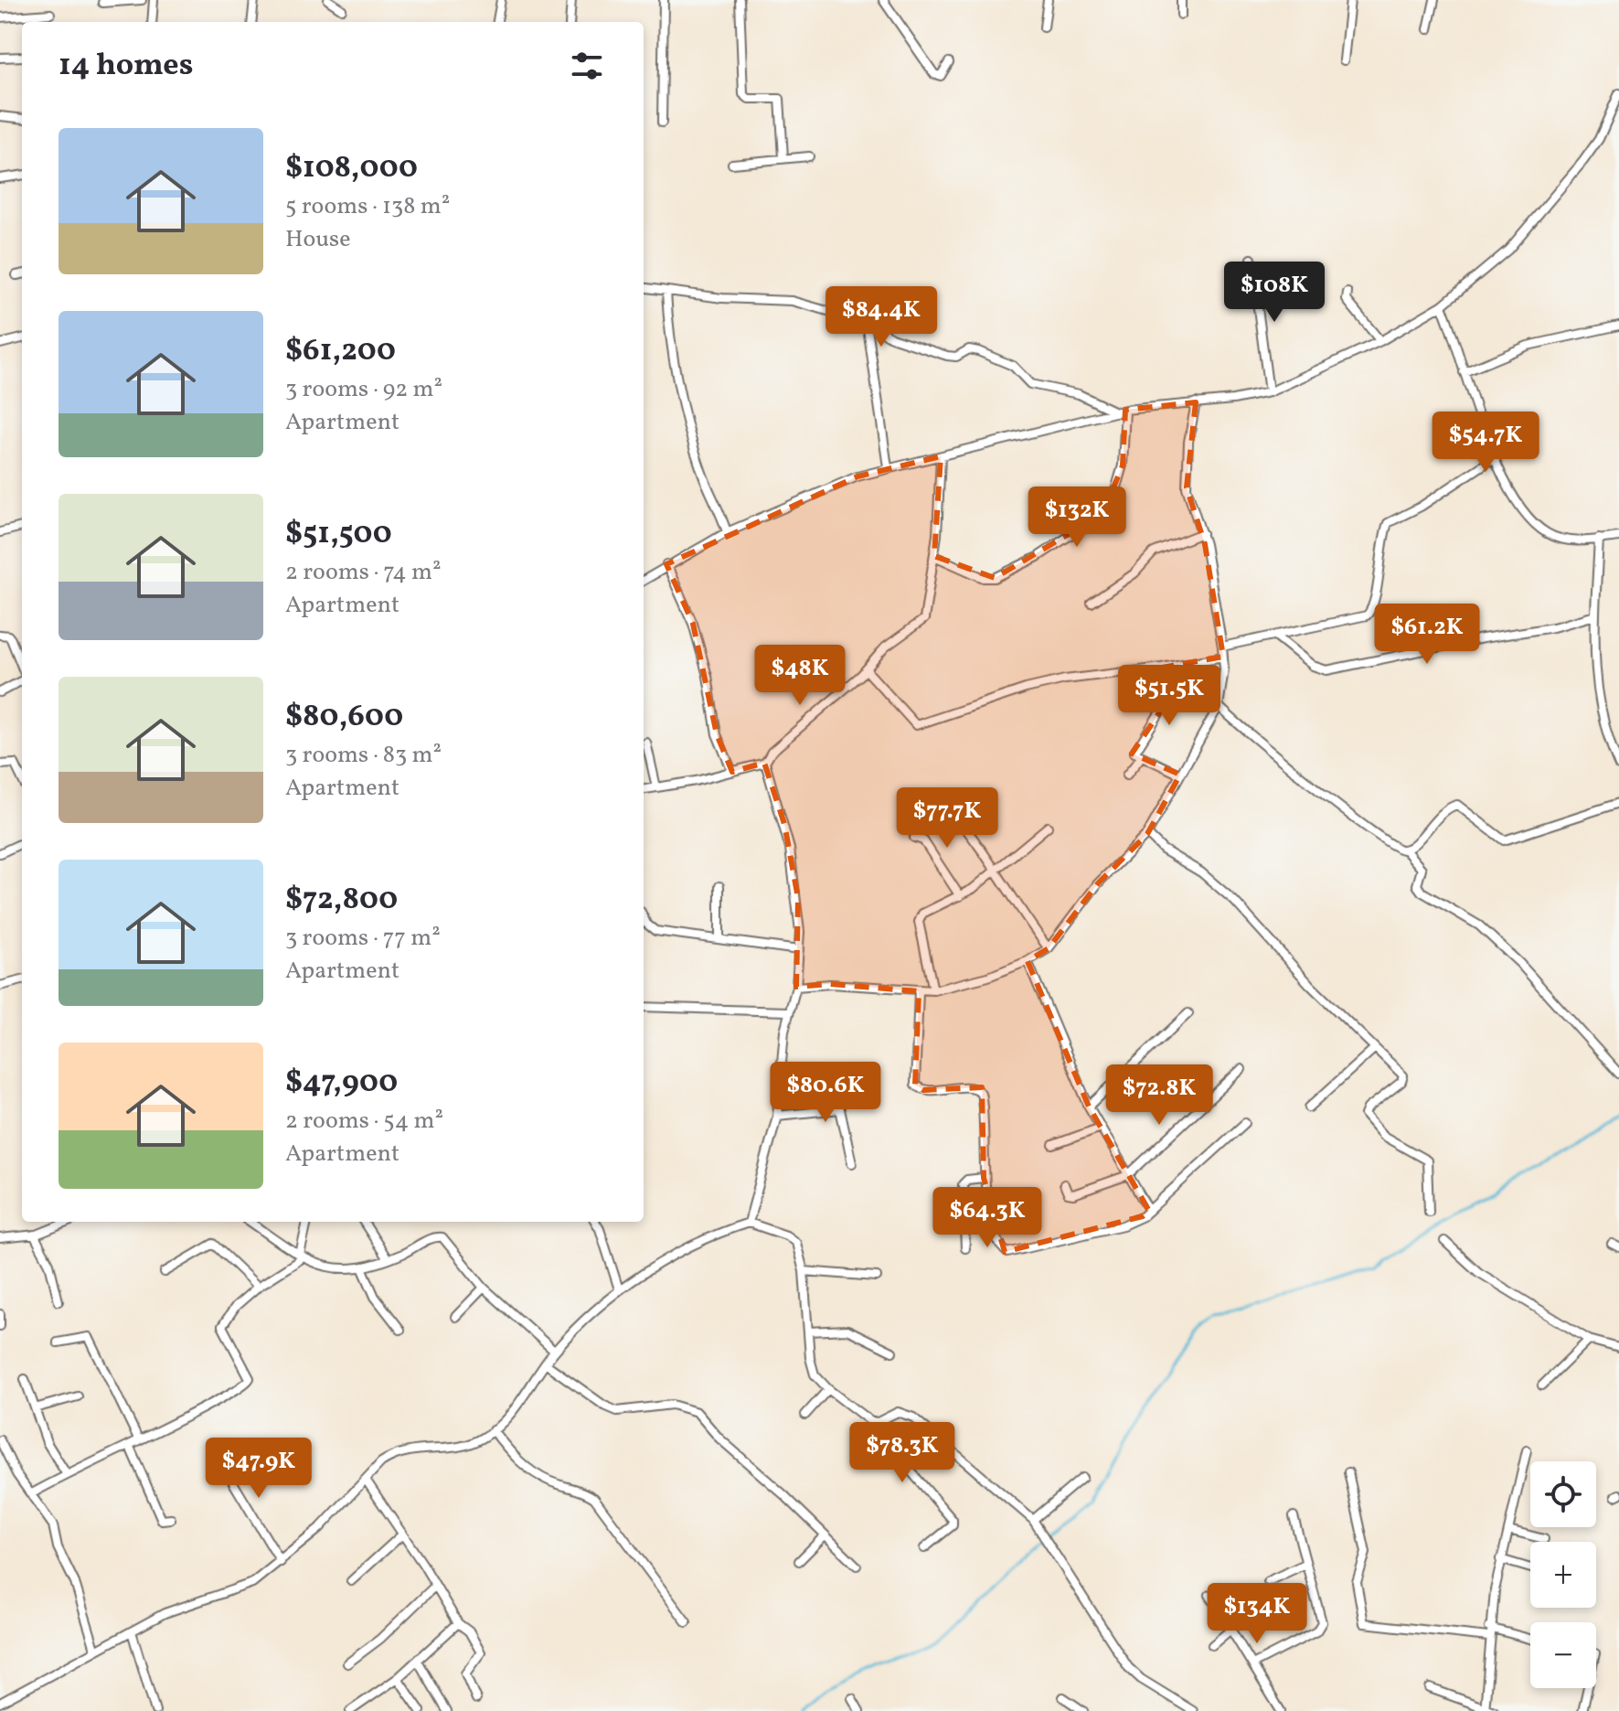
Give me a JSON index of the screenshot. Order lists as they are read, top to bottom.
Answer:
{
  "page": {
    "heading": "14 homes",
    "list": [
      {
        "name": "$108,000",
        "note": "5 rooms · 138 m² · House"
      },
      {
        "name": "$61,200",
        "note": "3 rooms · 92 m² · Apartment"
      },
      {
        "name": "$51,500",
        "note": "2 rooms · 74 m² · Apartment"
      },
      {
        "name": "$80,600",
        "note": "3 rooms · 83 m² · Apartment"
      },
      {
        "name": "$72,800",
        "note": "3 rooms · 77 m² · Apartment"
      },
      {
        "name": "$47,900",
        "note": "2 rooms · 54 m² · Apartment"
      }
    ],
    "price": [
      "$108K",
      "$84.4K",
      "$54.7K",
      "$132K",
      "$61.2K",
      "$48K",
      "$51.5K",
      "$77.7K",
      "$80.6K",
      "$72.8K",
      "$64.3K",
      "$78.3K",
      "$47.9K",
      "$134K"
    ],
    "map_buttons": ["+", "−"]
  }
}
